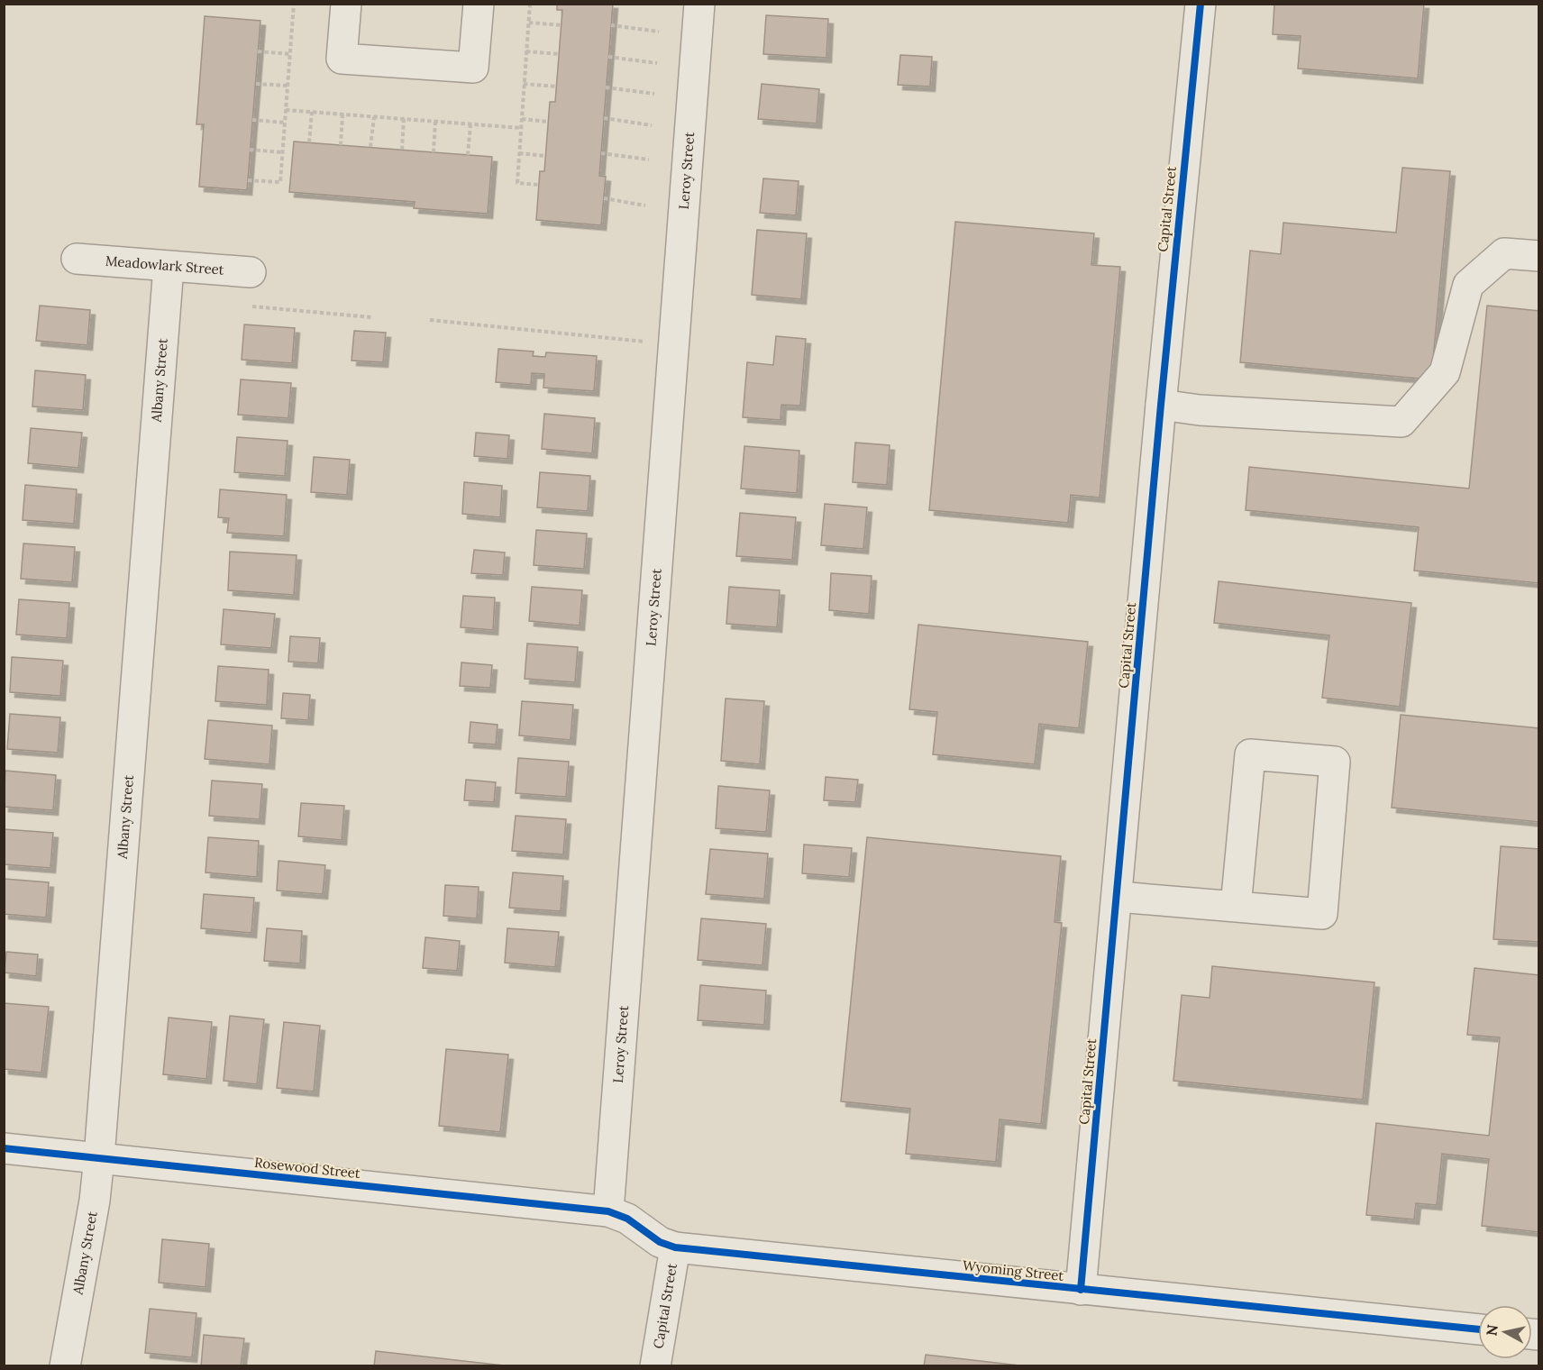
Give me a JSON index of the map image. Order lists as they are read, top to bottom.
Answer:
{
  "streets": {
    "street": [
      "Leroy Street",
      "Capital Street",
      "Meadowlark Street",
      "Albany Street",
      "Rosewood Street",
      "Wyoming Street"
    ]
  },
  "crossings": [
    ["Leroy Street", "Rosewood Street"],
    ["Leroy Street", "Wyoming Street"],
    ["Capital Street", "Wyoming Street"],
    ["Meadowlark Street", "Albany Street"],
    ["Albany Street", "Rosewood Street"],
    ["Rosewood Street", "Wyoming Street"]
  ],
  "north": "left"
}
